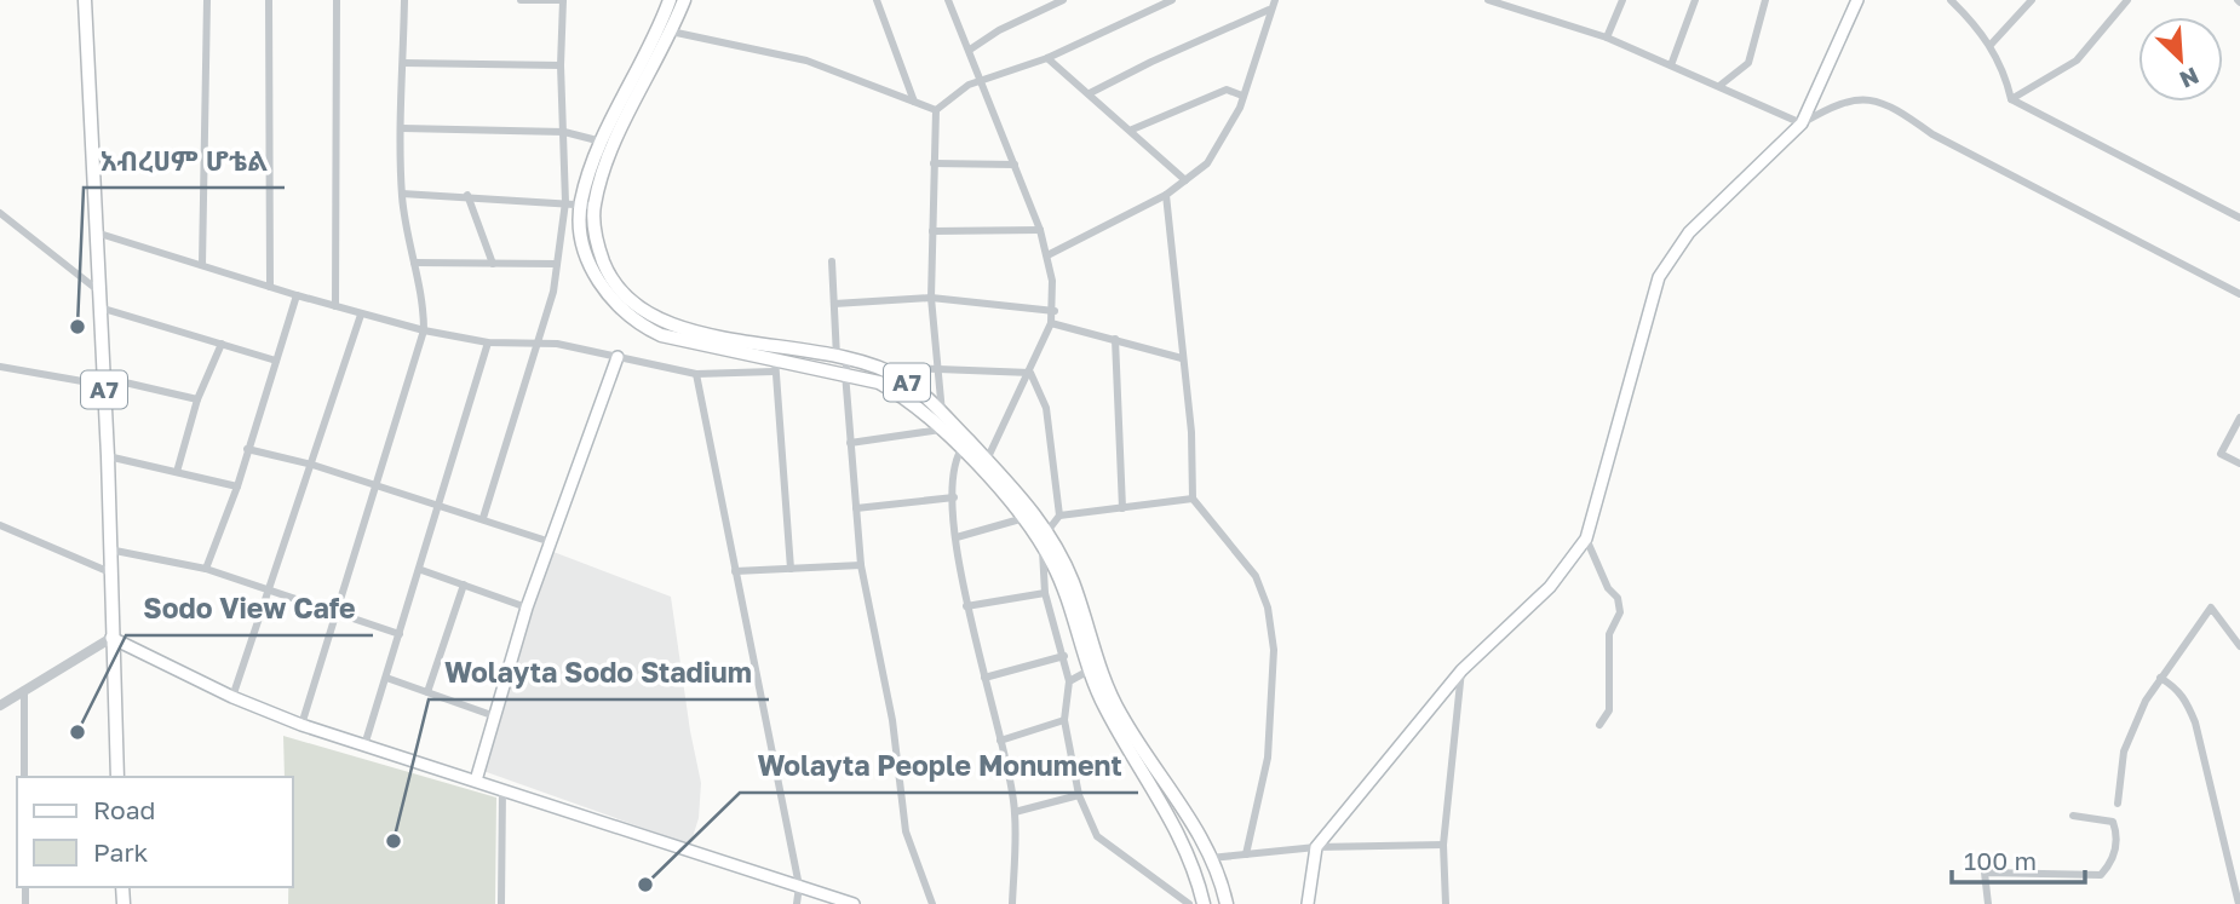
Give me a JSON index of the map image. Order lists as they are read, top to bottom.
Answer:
{
  "streets": {
    "main road": ["A7"]
  },
  "places": [
    "አብረሀም ሆቴል",
    "Sodo View Cafe",
    "Wolayta Sodo Stadium",
    "Wolayta People Monument"
  ],
  "legend": ["Road", "Park"],
  "scale_bar": "100 m",
  "north": "bottom right"
}
